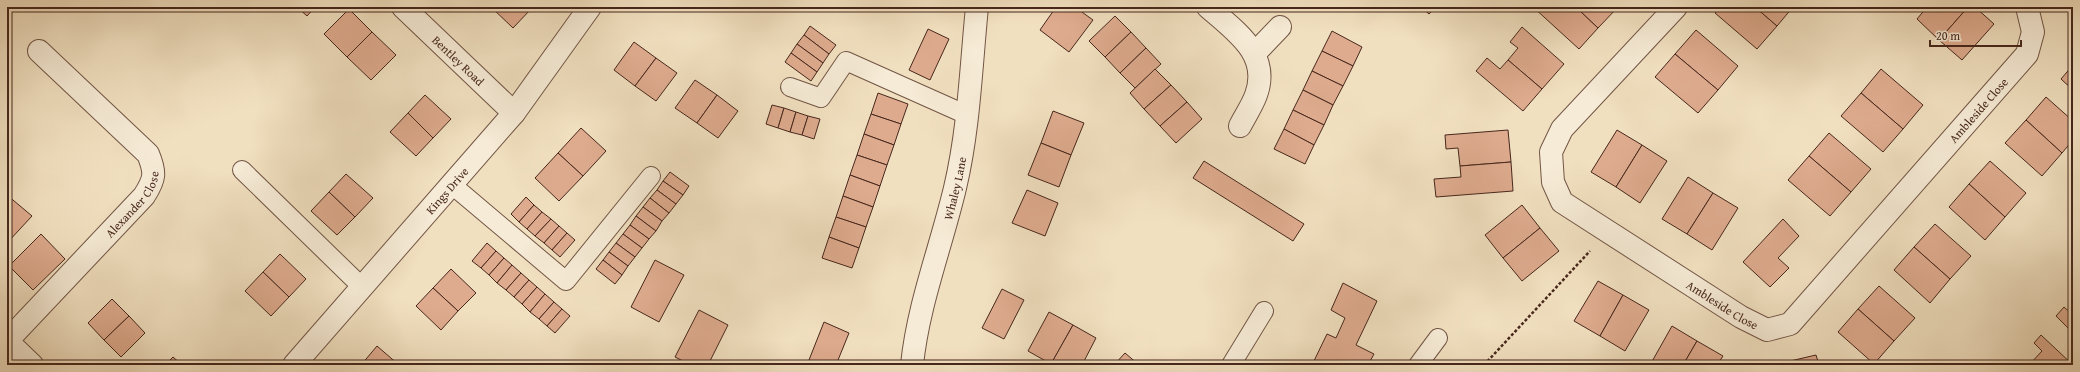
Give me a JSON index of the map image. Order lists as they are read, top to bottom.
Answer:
{
  "streets": {
    "street": [
      "Bentley Road",
      "Ambleside Close",
      "Whaley Lane",
      "Kings Drive",
      "Alexander Close"
    ]
  },
  "crossings": [
    ["Bentley Road", "Kings Drive"]
  ],
  "scale_bar": "20 m"
}
